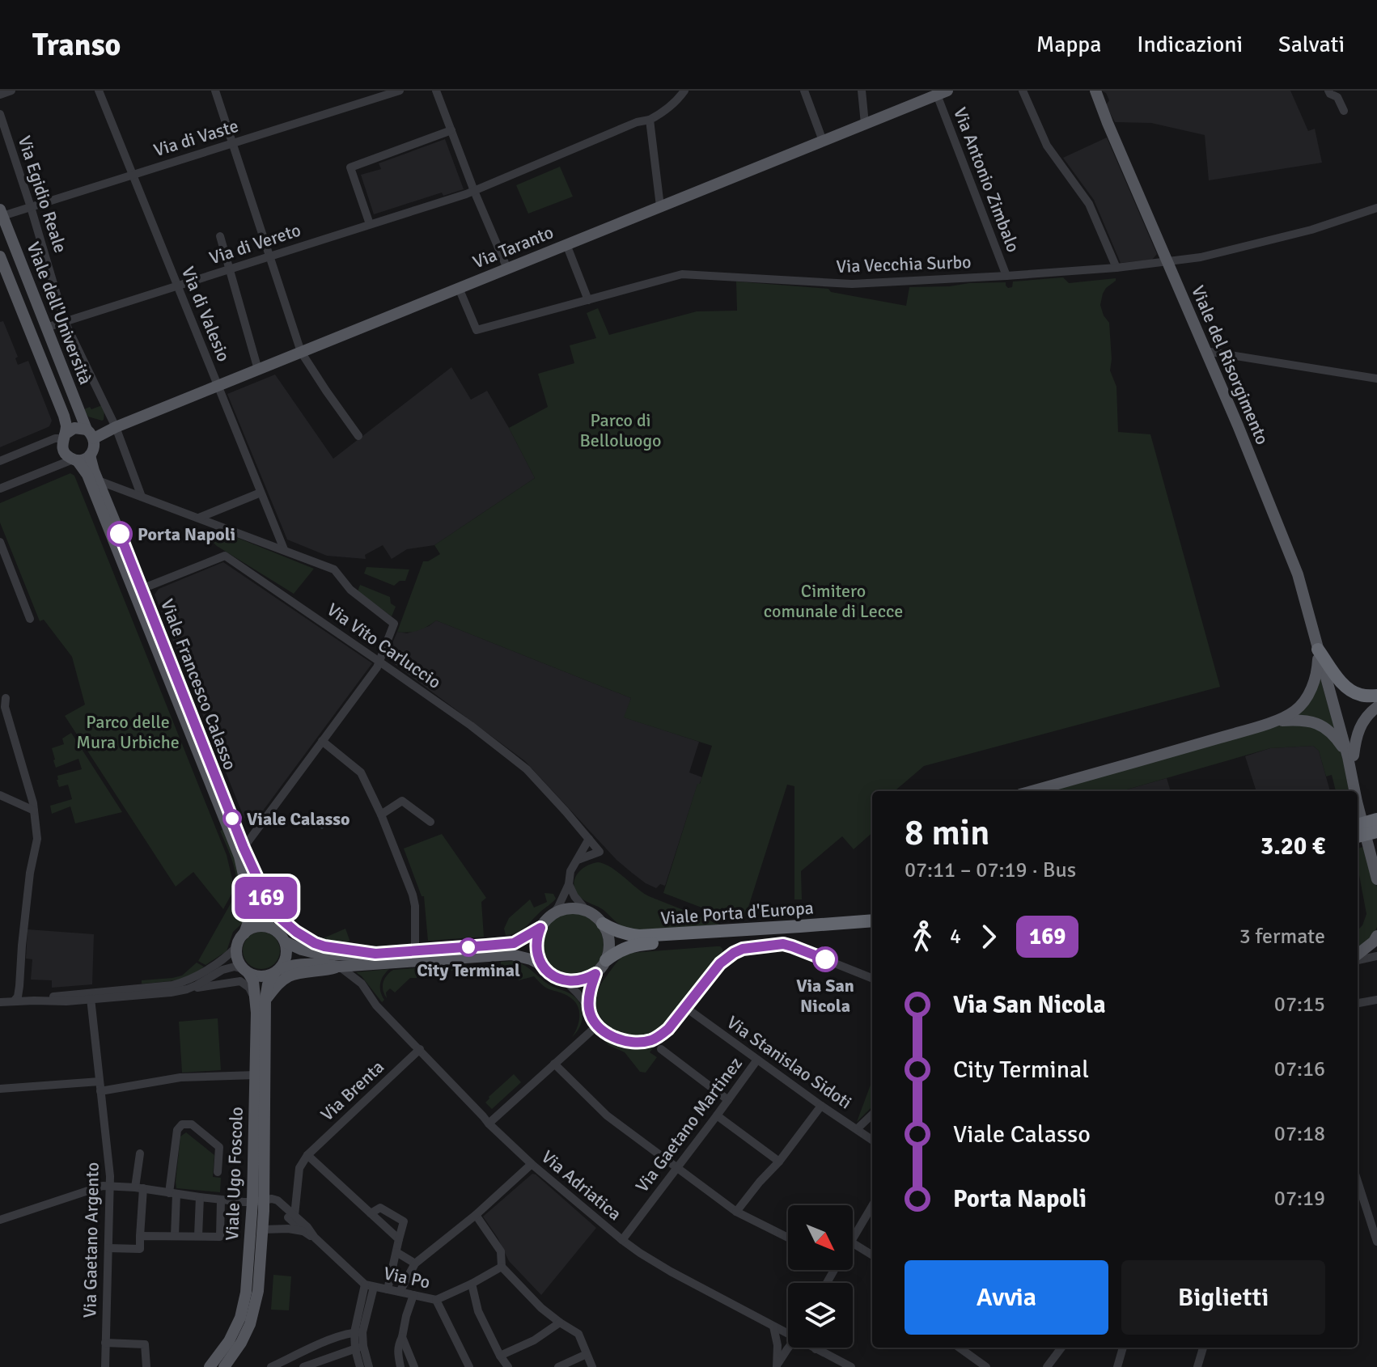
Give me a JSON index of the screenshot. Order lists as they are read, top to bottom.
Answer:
{
  "streets": {
    "highway": ["Viale Porta d'Europa"],
    "main road": [
      "Via Taranto",
      "Viale dell'Università",
      "Viale del Risorgimento",
      "Viale Francesco Calasso",
      "Viale Ugo Foscolo"
    ],
    "street": [
      "Via di Vaste",
      "Via Antonio Zimbalo",
      "Via Egidio Reale",
      "Via di Vereto",
      "Via Vecchia Surbo",
      "Via di Valesio",
      "Via Vito Carluccio",
      "Via Stanislao Sidoti",
      "Via Brenta",
      "Via Gaetano Martinez",
      "Via Adriatica",
      "Via Gaetano Argento",
      "Via Po"
    ]
  },
  "crossings": [
    ["Via di Vaste", "Via Egidio Reale"],
    ["Via di Vaste", "Viale dell'Università"],
    ["Via di Vaste", "Via di Valesio"],
    ["Via Antonio Zimbalo", "Via Taranto"],
    ["Via Antonio Zimbalo", "Via Vecchia Surbo"],
    ["Via Egidio Reale", "Via di Vereto"],
    ["Via Egidio Reale", "Viale dell'Università"],
    ["Via di Vereto", "Viale dell'Università"],
    ["Via di Vereto", "Via di Valesio"],
    ["Via Taranto", "Via Vecchia Surbo"],
    ["Via Taranto", "Viale dell'Università"],
    ["Via Taranto", "Via di Valesio"],
    ["Via Taranto", "Viale Francesco Calasso"],
    ["Via Vecchia Surbo", "Viale del Risorgimento"],
    ["Viale dell'Università", "Viale Francesco Calasso"],
    ["Via Vito Carluccio", "Viale Francesco Calasso"],
    ["Viale Francesco Calasso", "Viale Ugo Foscolo"],
    ["Via Stanislao Sidoti", "Via Gaetano Martinez"],
    ["Via Brenta", "Via Adriatica"],
    ["Via Gaetano Martinez", "Via Adriatica"],
    ["Viale Ugo Foscolo", "Via Po"]
  ],
  "parks": ["Parco di Belloluogo", "Cimitero comunale di Lecce", "Parco delle Mura Urbiche"],
  "places": [
    "Porta Napoli",
    "Viale Calasso",
    "City Terminal",
    "Via San Nicola"
  ],
  "lines": ["bus line 169"],
  "north": "bottom right",
  "page": {
    "header": "Transo",
    "nav": ["Mappa", "Indicazioni", "Salvati"],
    "on_map": "169",
    "heading": ["8 min", "07:11 – 07:19 · Bus", "3.20 €"],
    "legs": ["4", "169", "3 fermate"],
    "list": [
      {
        "name": "Via San Nicola",
        "value": "07:15"
      },
      {
        "name": "City Terminal",
        "value": "07:16"
      },
      {
        "name": "Viale Calasso",
        "value": "07:18"
      },
      {
        "name": "Porta Napoli",
        "value": "07:19"
      }
    ],
    "buttons": ["Avvia", "Biglietti"]
  }
}
